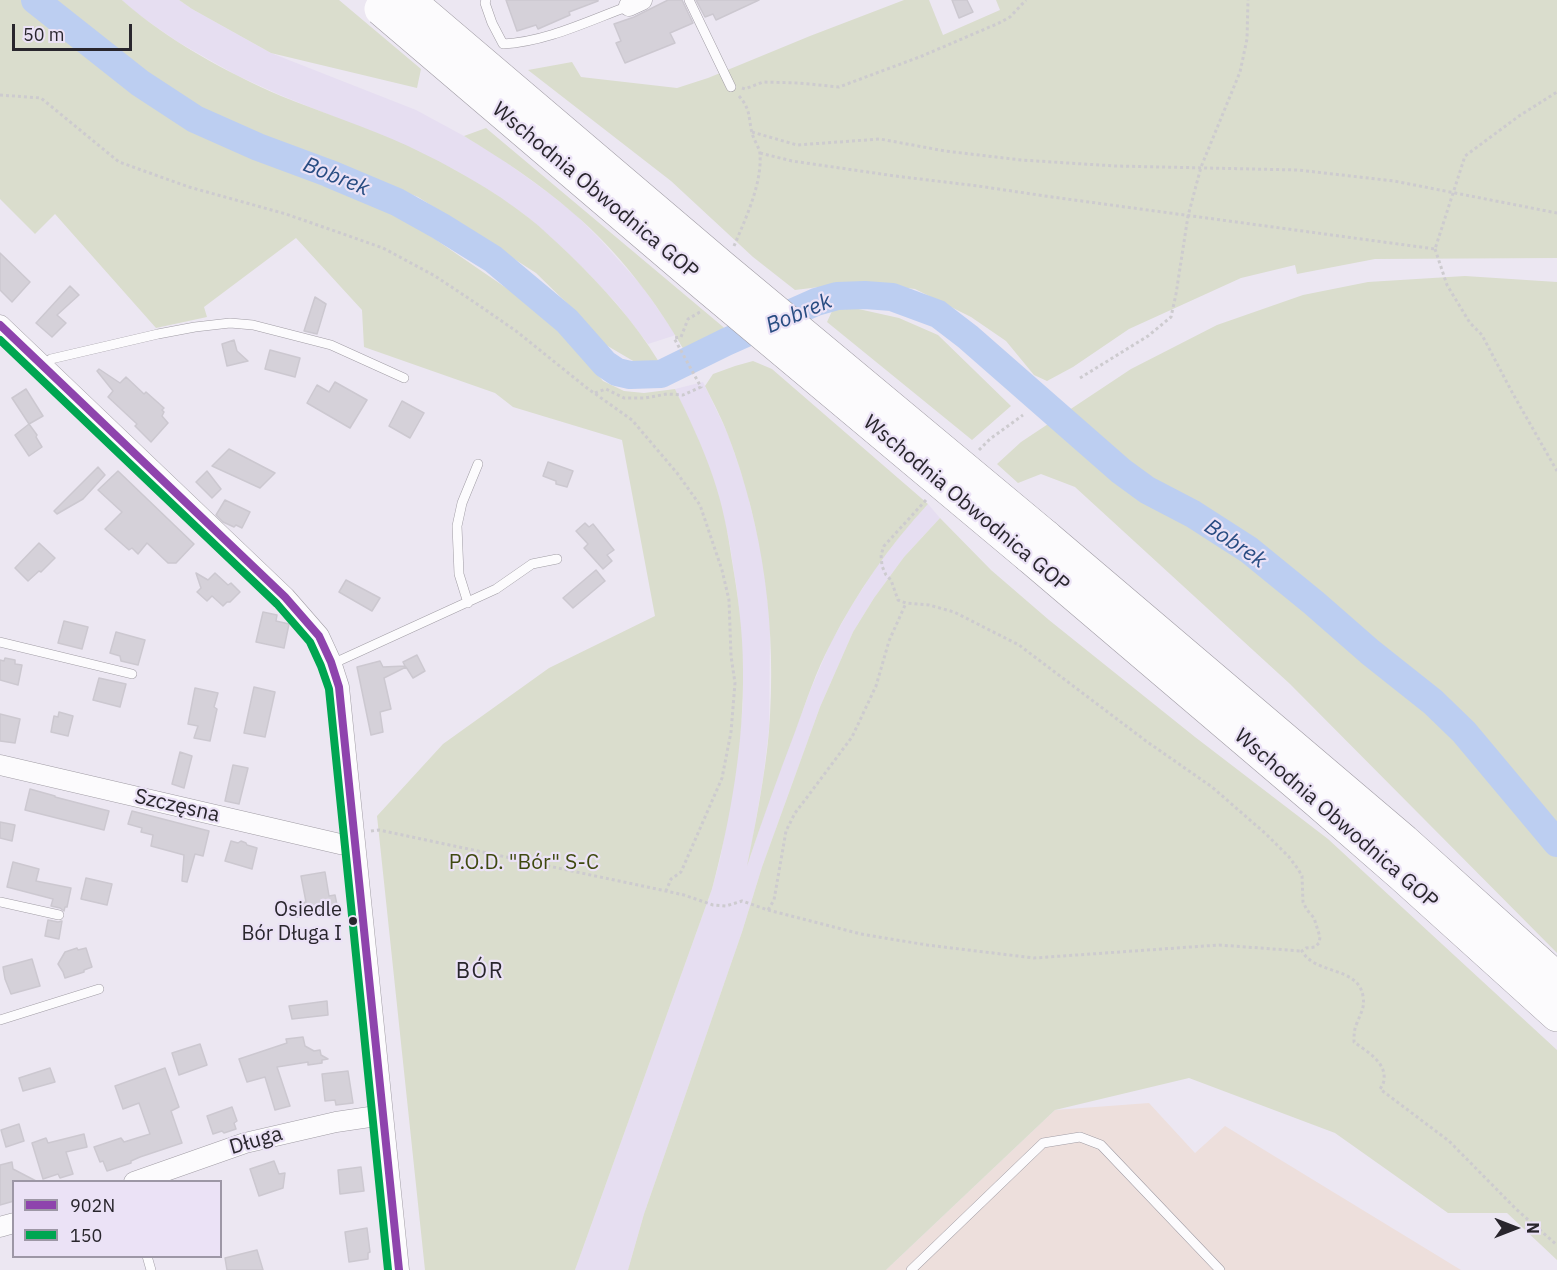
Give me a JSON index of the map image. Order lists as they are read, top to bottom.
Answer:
{
  "streets": {
    "highway": ["Wschodnia Obwodnica GOP"],
    "street": ["Szczęsna", "Długa"]
  },
  "districts": ["BÓR"],
  "water": ["Bobrek"],
  "parks": ["P.O.D. \"Bór\" S-C"],
  "places": ["Osiedle Bór Długa I"],
  "lines": ["transit line 902N", "transit line 150"],
  "legend": ["902N", "150"],
  "scale_bar": "50 m",
  "north": "right"
}
